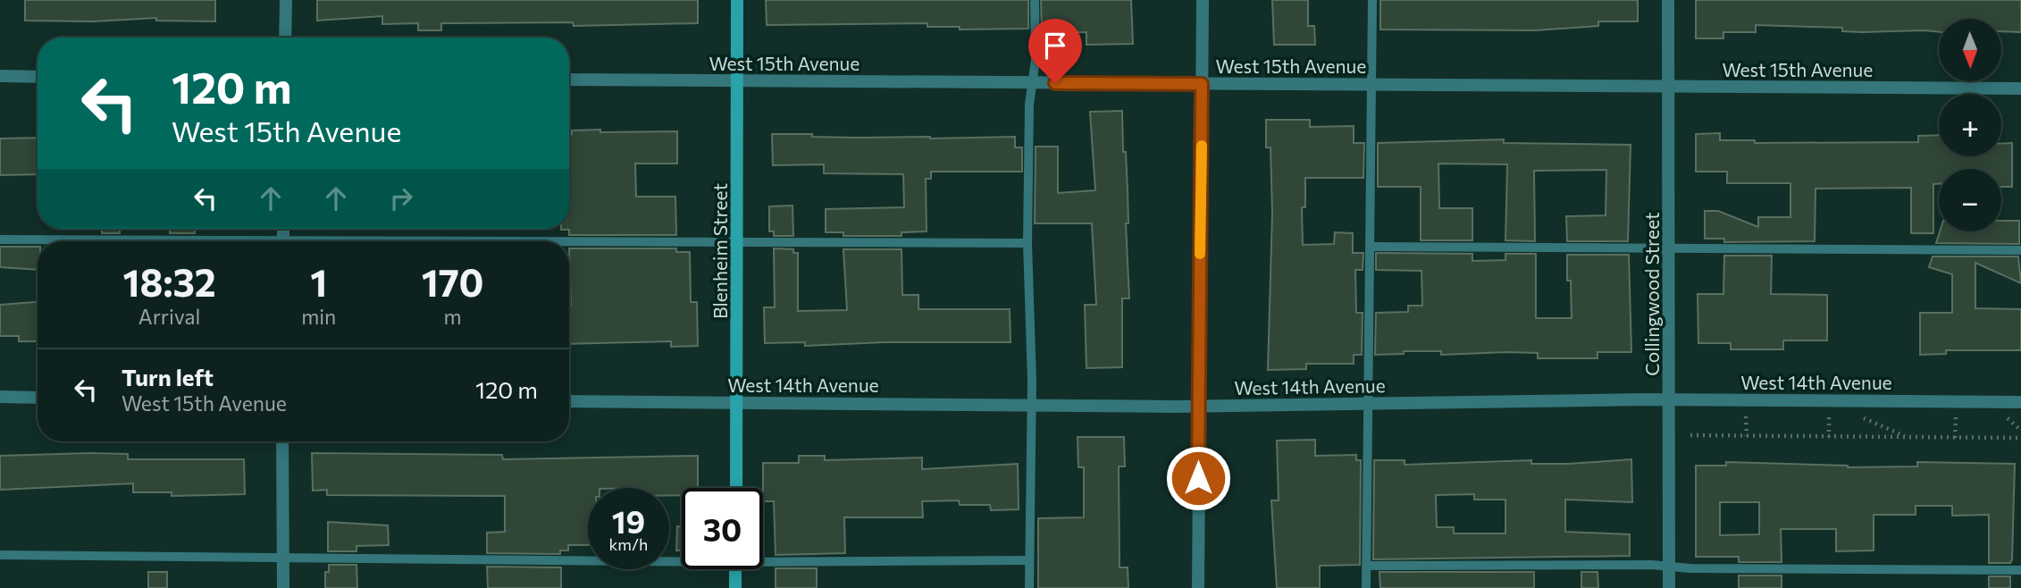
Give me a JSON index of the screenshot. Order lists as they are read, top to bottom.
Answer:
{
  "streets": {
    "street": [
      "West 15th Avenue",
      "Blenheim Street",
      "Collingwood Street",
      "West 14th Avenue"
    ]
  },
  "crossings": [
    ["West 15th Avenue", "Blenheim Street"],
    ["West 15th Avenue", "Collingwood Street"],
    ["Blenheim Street", "West 14th Avenue"],
    ["Collingwood Street", "West 14th Avenue"]
  ],
  "north": "bottom",
  "page": {
    "map_buttons": ["+", "−"],
    "turn": ["120 m", "West 15th Avenue"],
    "eta": [
      "18:32",
      "Arrival",
      "1",
      "min",
      "170",
      "m"
    ],
    "list": [
      {
        "name": "Turn left",
        "note": "West 15th Avenue",
        "value": "120 m"
      }
    ],
    "speed": "19 km/h",
    "limit": "30"
  }
}
